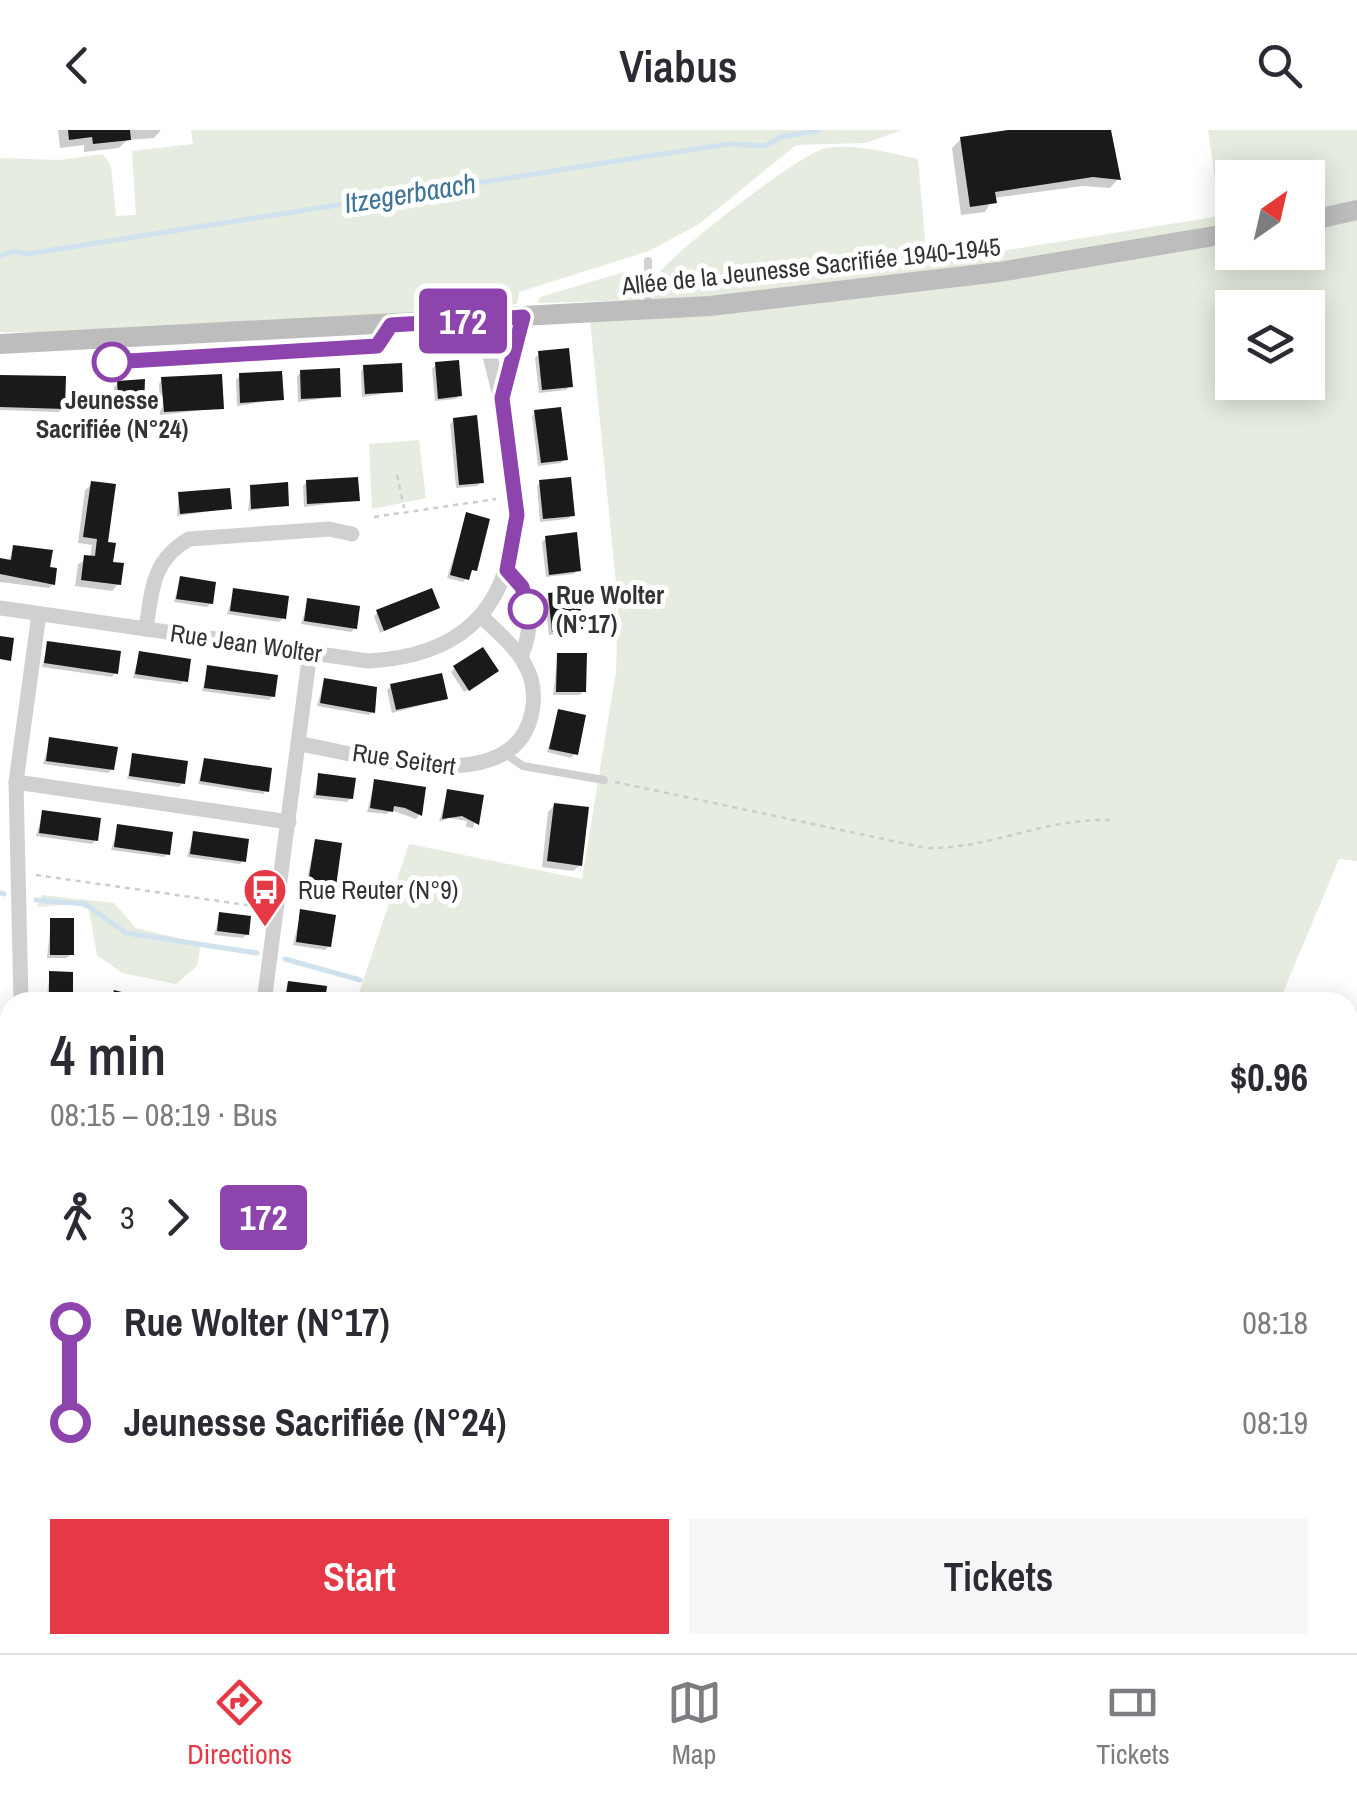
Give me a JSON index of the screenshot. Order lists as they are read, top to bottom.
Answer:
{
  "streets": {
    "main road": ["Allée de la Jeunesse Sacrifiée 1940-1945"],
    "street": ["Rue Jean Wolter", "Rue Seitert"]
  },
  "crossings": [
    ["Allée de la Jeunesse Sacrifiée 1940-1945", "Rue Jean Wolter"]
  ],
  "water": ["Itzegerbaach"],
  "places": {
    "other": ["Jeunesse Sacrifiée (N°24)", "Rue Wolter (N°17)"],
    "bus stop": ["Rue Reuter (N°9)"]
  },
  "lines": ["bus line 172"],
  "north": "top right",
  "page": {
    "header": "Viabus",
    "on_map": "172",
    "heading": ["4 min", "08:15 – 08:19 · Bus", "$0.96"],
    "legs": ["3", "172"],
    "list": [
      {
        "name": "Rue Wolter (N°17)",
        "value": "08:18"
      },
      {
        "name": "Jeunesse Sacrifiée (N°24)",
        "value": "08:19"
      }
    ],
    "buttons": ["Start", "Tickets"],
    "tabs": ["Directions", "Map", "Tickets"]
  }
}
